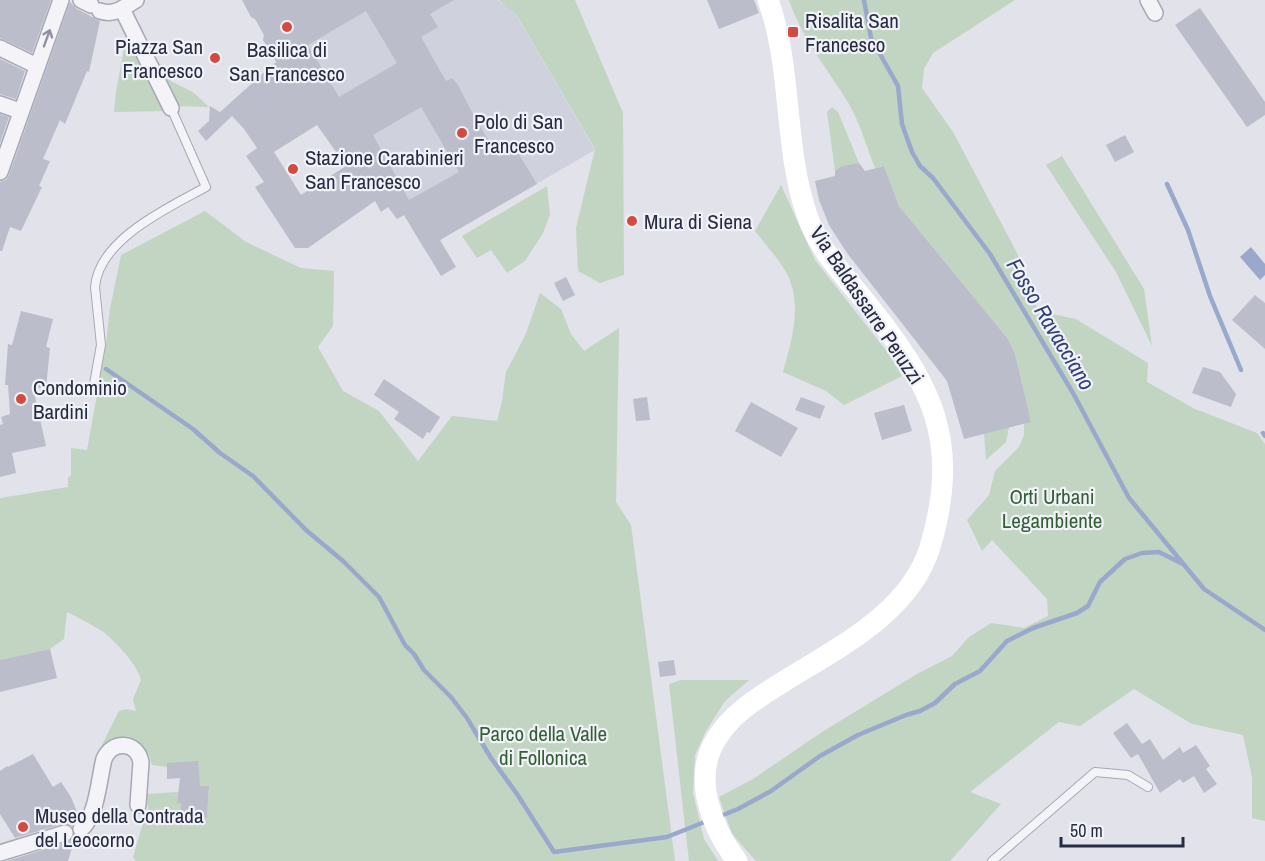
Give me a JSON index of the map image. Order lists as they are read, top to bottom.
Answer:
{
  "streets": {
    "street": ["Via Baldassarre Peruzzi"]
  },
  "water": ["Fosso Ravacciano"],
  "parks": ["Orti Urbani Legambiente", "Parco della Valle di Follonica"],
  "places": {
    "other": [
      "Basilica di San Francesco",
      "Piazza San Francesco",
      "Polo di San Francesco",
      "Stazione Carabinieri San Francesco",
      "Mura di Siena",
      "Condominio Bardini",
      "Museo della Contrada del Leocorno"
    ],
    "transit": ["Risalita San Francesco"]
  },
  "scale_bar": "50 m"
}
